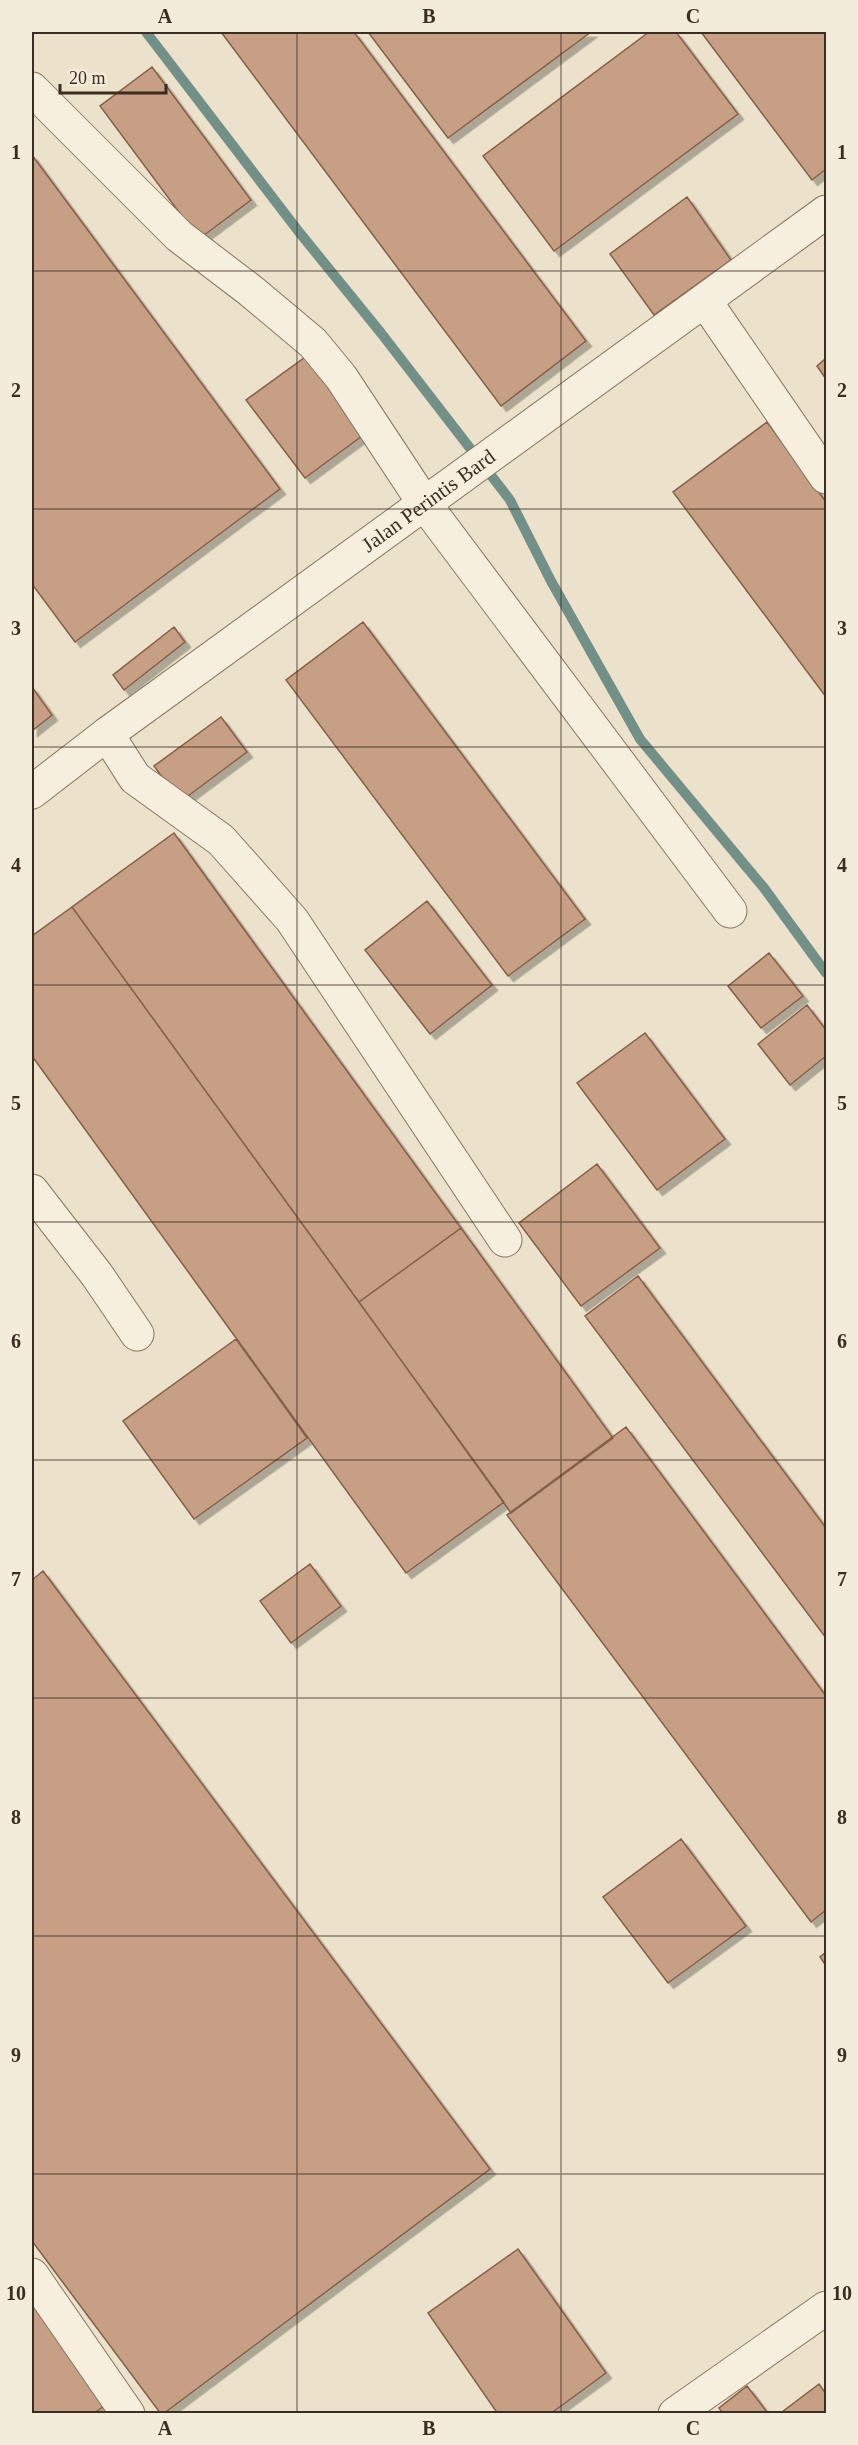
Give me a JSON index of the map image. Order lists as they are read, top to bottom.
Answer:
{
  "streets": {
    "street": ["Jalan Perintis Bard"]
  },
  "scale_bar": "20 m",
  "grid": {
    "columns": ["A", "B", "C"],
    "rows": [
      "1",
      "2",
      "3",
      "4",
      "5",
      "6",
      "7",
      "8",
      "9",
      "10"
    ]
  }
}
